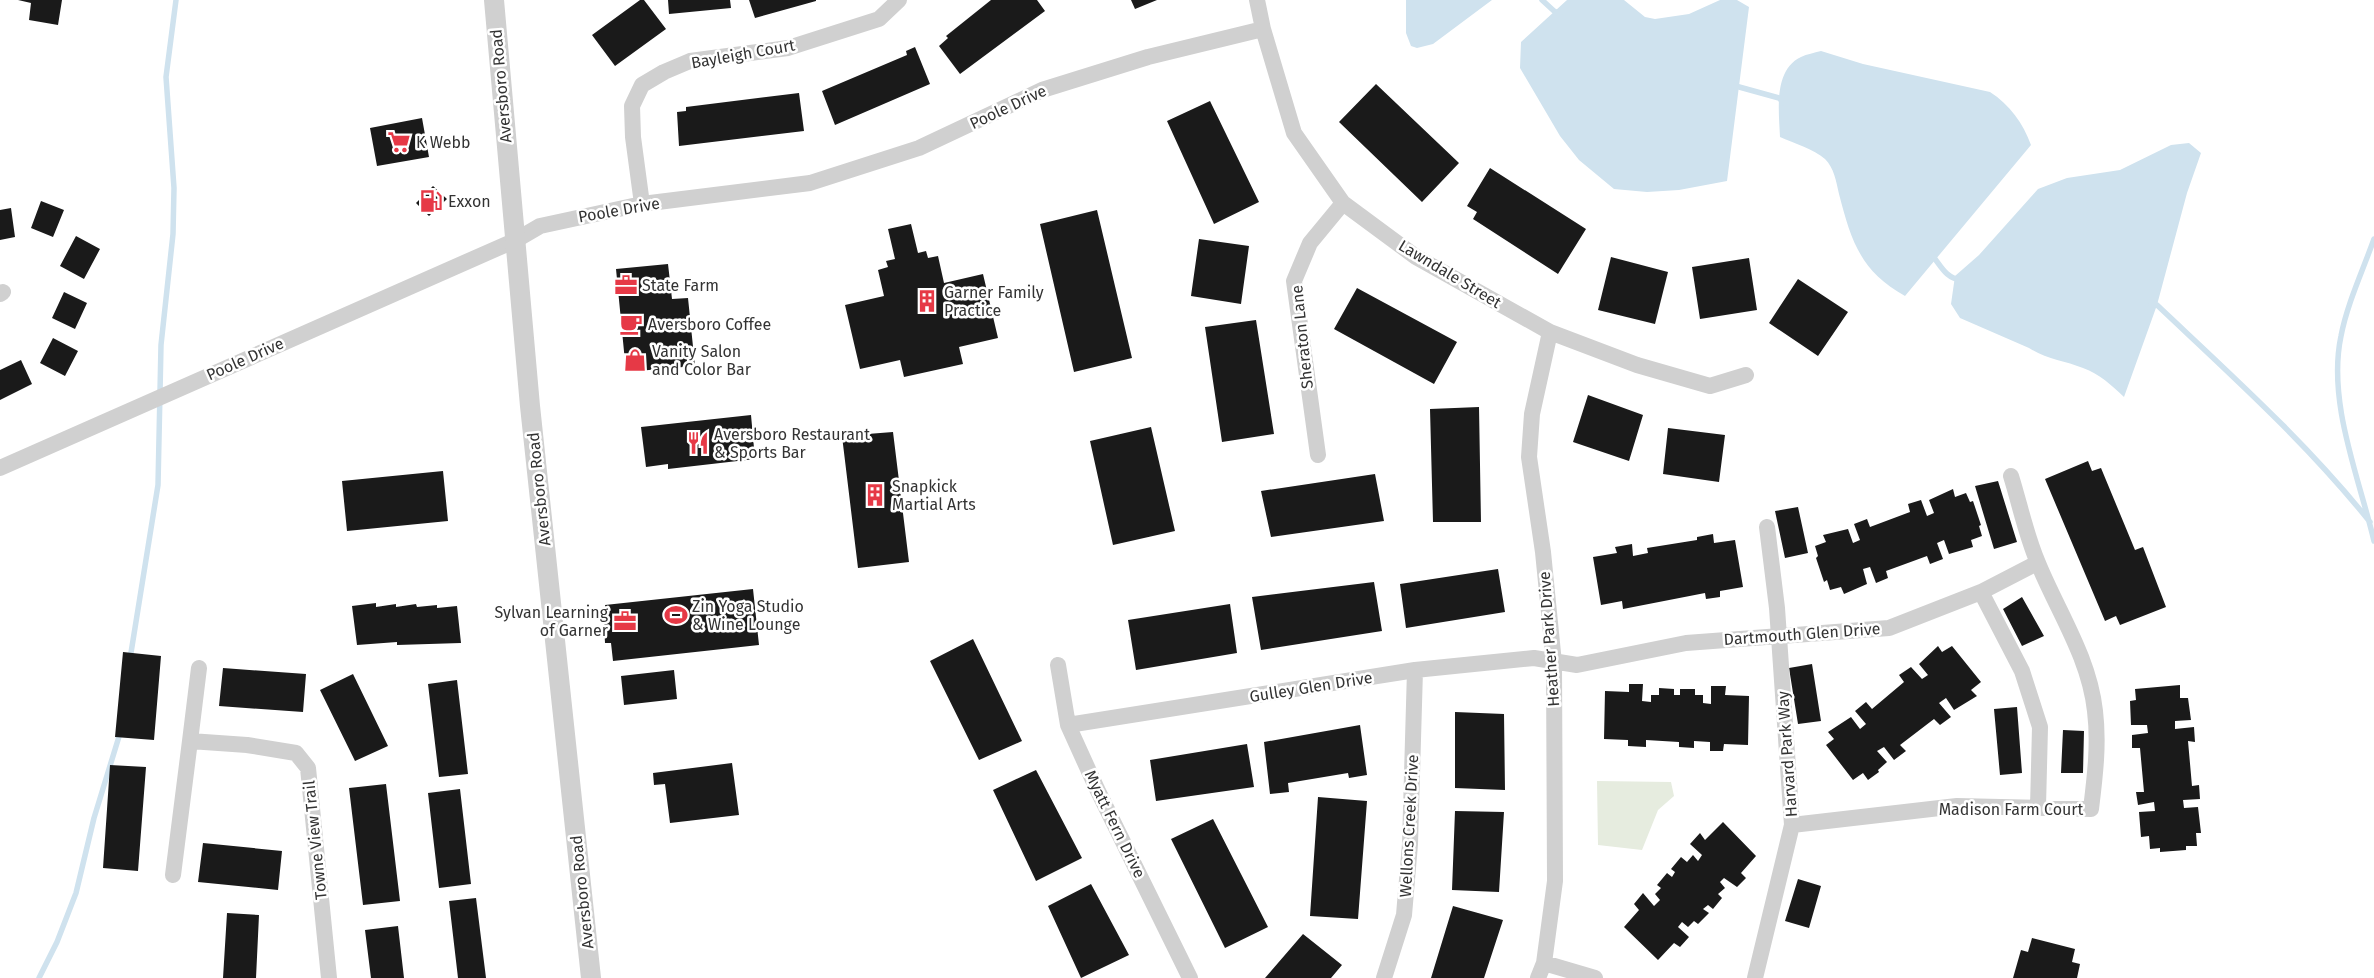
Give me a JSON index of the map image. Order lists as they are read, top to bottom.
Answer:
{
  "streets": {
    "street": [
      "Bayleigh Court",
      "Aversboro Road",
      "Poole Drive",
      "Lawndale Street",
      "Sheraton Lane",
      "Dartmouth Glen Drive",
      "Heather Park Drive",
      "Gulley Glen Drive",
      "Harvard Park Way",
      "Madison Farm Court",
      "Myatt Fern Drive",
      "Wellons Creek Drive",
      "Towne View Trail"
    ]
  },
  "crossings": [
    ["Bayleigh Court", "Poole Drive"],
    ["Aversboro Road", "Poole Drive"],
    ["Poole Drive", "Lawndale Street"],
    ["Lawndale Street", "Sheraton Lane"],
    ["Lawndale Street", "Heather Park Drive"],
    ["Dartmouth Glen Drive", "Heather Park Drive"],
    ["Dartmouth Glen Drive", "Gulley Glen Drive"],
    ["Dartmouth Glen Drive", "Harvard Park Way"],
    ["Dartmouth Glen Drive", "Madison Farm Court"],
    ["Heather Park Drive", "Gulley Glen Drive"],
    ["Gulley Glen Drive", "Myatt Fern Drive"],
    ["Gulley Glen Drive", "Wellons Creek Drive"],
    ["Harvard Park Way", "Madison Farm Court"]
  ],
  "places": {
    "supermarket": ["K Webb"],
    "fuel station": ["Exxon"],
    "office": ["State Farm", "Sylvan Learning of Garner"],
    "building": ["Garner Family Practice", "Snapkick Martial Arts"],
    "cafe": ["Aversboro Coffee"],
    "shop": ["Vanity Salon and Color Bar"],
    "restaurant": ["Aversboro Restaurant & Sports Bar"],
    "sports": ["Zin Yoga Studio & Wine Lounge"]
  }
}
